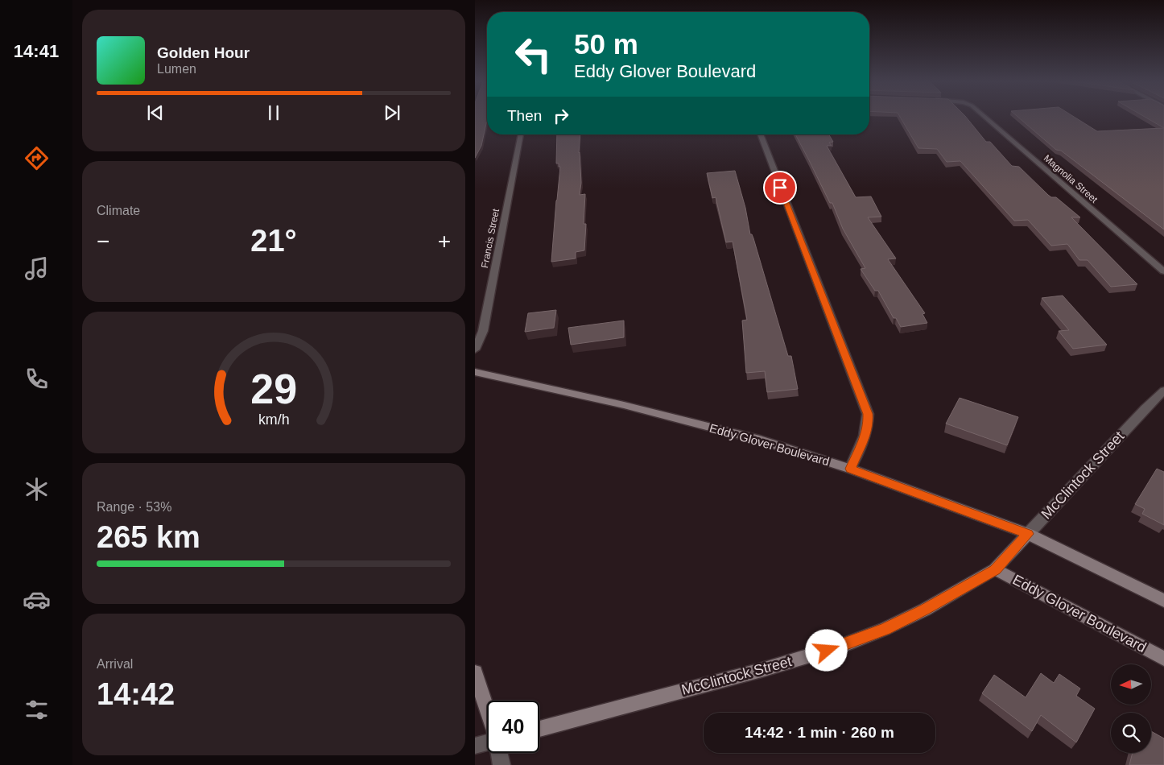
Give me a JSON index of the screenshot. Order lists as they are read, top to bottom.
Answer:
{
  "streets": {
    "street": [
      "Magnolia Street",
      "Francis Street",
      "Eddy Glover Boulevard",
      "McClintock Street"
    ]
  },
  "crossings": [
    ["Eddy Glover Boulevard", "McClintock Street"]
  ],
  "north": "left",
  "page": {
    "tabs": "14:41",
    "turn": ["50 m", "Eddy Glover Boulevard"],
    "song": ["Golden Hour", "Lumen"],
    "then": "Then",
    "tile": [
      "Climate",
      ["Range · 53%", "265 km"],
      ["Arrival", "14:42"]
    ],
    "heat": ["−", "21°", "+"],
    "limit": "40",
    "trip": "14:42 · 1 min · 260 m",
    "gauge": ["29", "km/h"]
  }
}
